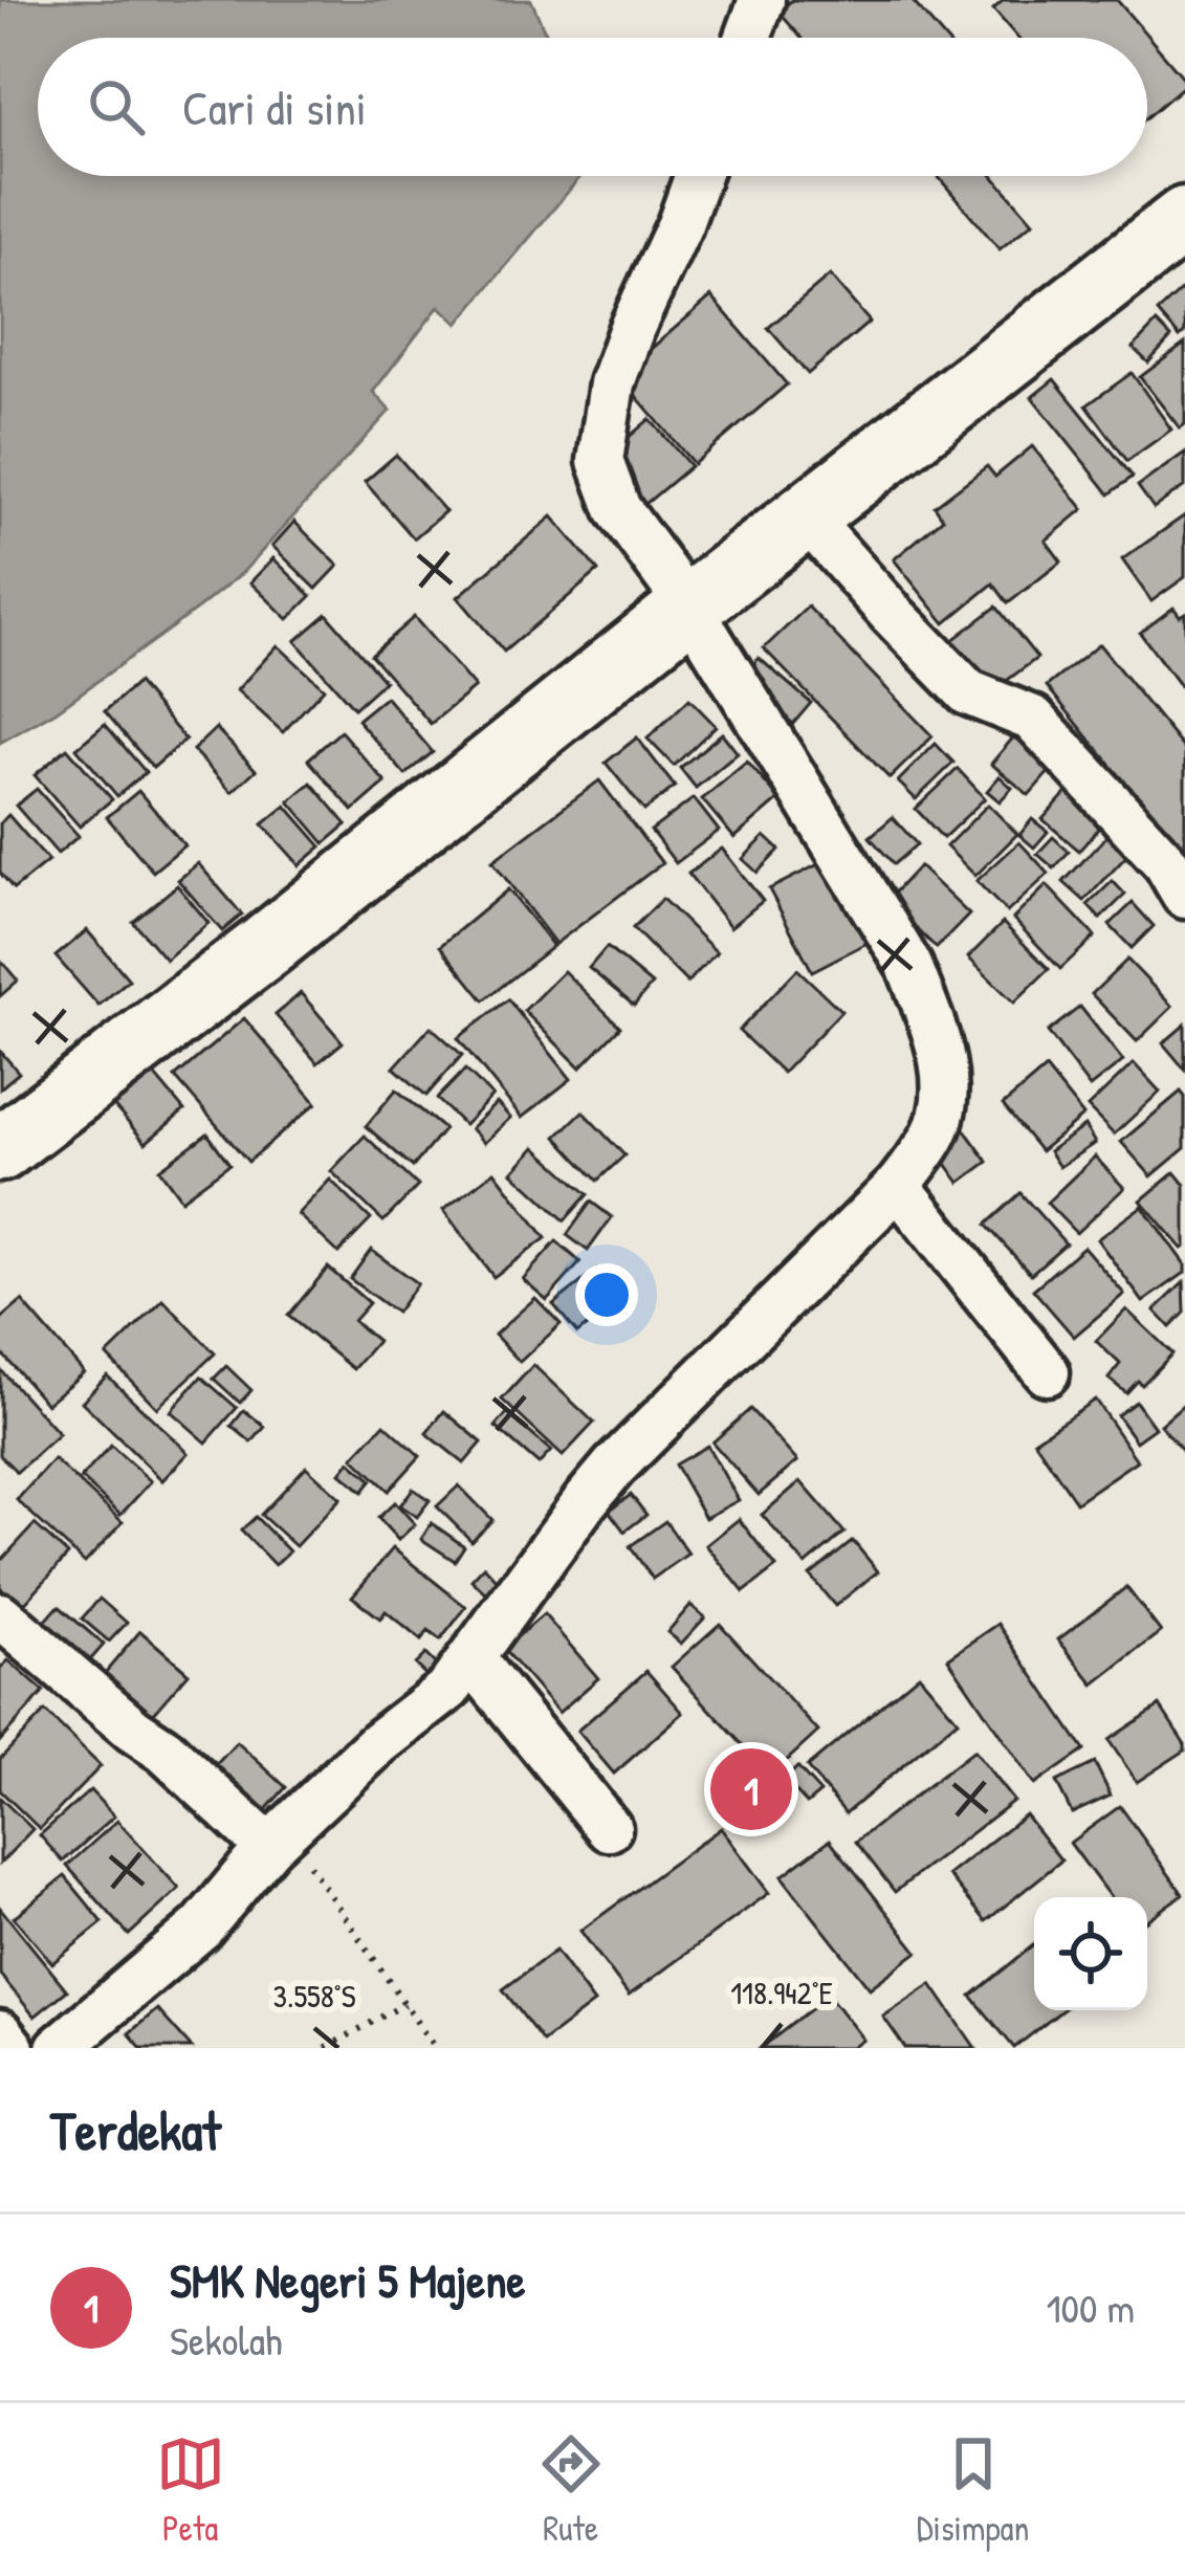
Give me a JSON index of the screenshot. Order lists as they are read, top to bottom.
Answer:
{
  "page": {
    "search": "Cari di sini",
    "pins": "1",
    "heading": "Terdekat",
    "list": [
      {
        "mark": "1",
        "name": "SMK Negeri 5 Majene",
        "note": "Sekolah",
        "value": "100 m"
      }
    ],
    "nav": ["Peta", "Rute", "Disimpan"]
  },
  "coordinates": ["118.942°E", "3.558°S"]
}
